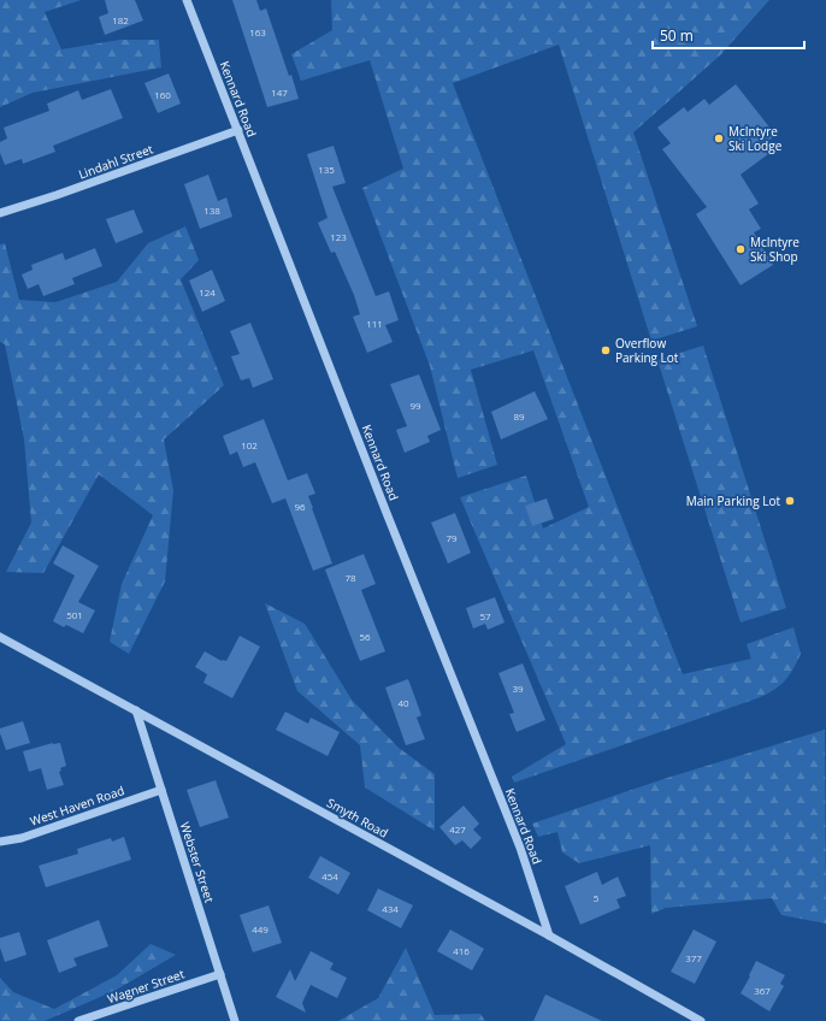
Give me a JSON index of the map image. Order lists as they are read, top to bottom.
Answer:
{
  "streets": {
    "street": [
      "Kennard Road",
      "Lindahl Street",
      "West Haven Road",
      "Smyth Road",
      "Webster Street",
      "Wagner Street"
    ]
  },
  "crossings": [
    ["Kennard Road", "Lindahl Street"],
    ["Kennard Road", "Smyth Road"],
    ["West Haven Road", "Webster Street"],
    ["Smyth Road", "Webster Street"],
    ["Webster Street", "Wagner Street"]
  ],
  "places": [
    "McIntyre Ski Lodge",
    "McIntyre Ski Shop",
    "Overflow Parking Lot",
    "Main Parking Lot"
  ],
  "house_numbers": [
    "182",
    "163",
    "147",
    "160",
    "135",
    "138",
    "123",
    "124",
    "111",
    "99",
    "89",
    "102",
    "96",
    "79",
    "78",
    "501",
    "57",
    "56",
    "39",
    "40",
    "427",
    "454",
    "5",
    "434",
    "449",
    "416",
    "377",
    "367"
  ],
  "scale_bar": "50 m"
}
